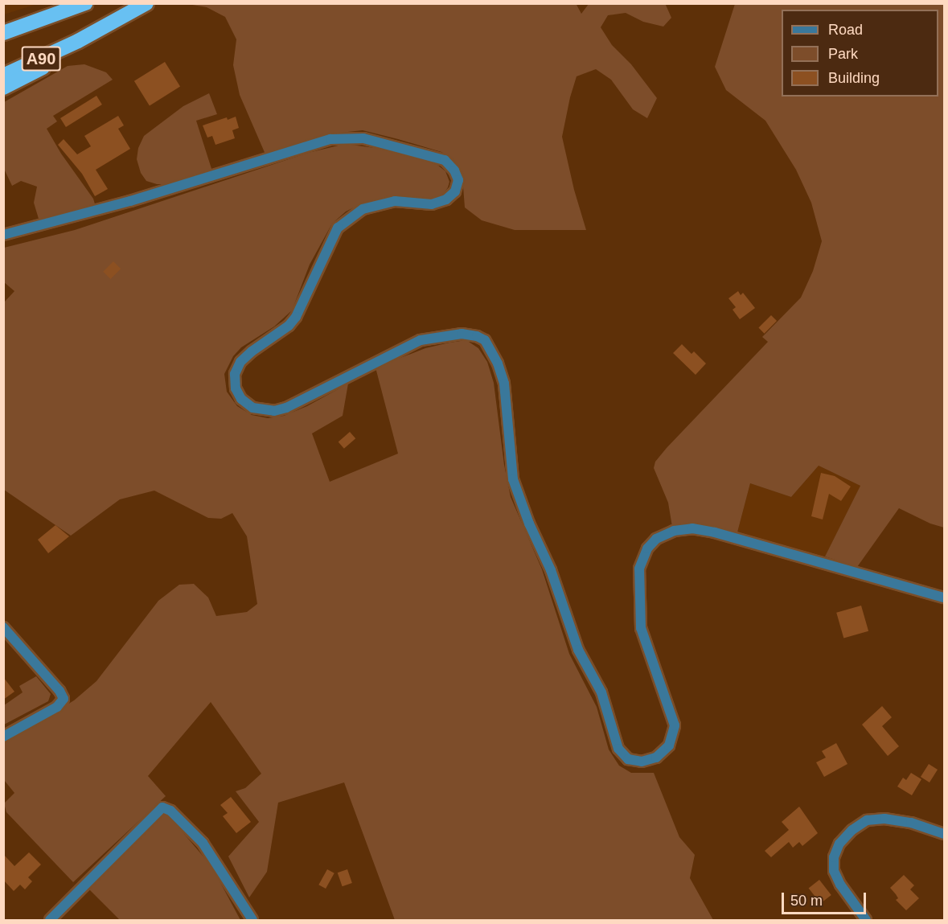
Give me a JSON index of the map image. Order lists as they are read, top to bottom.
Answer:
{
  "streets": {
    "highway": ["Α90"]
  },
  "legend": ["Road", "Park", "Building"],
  "scale_bar": "50 m"
}
